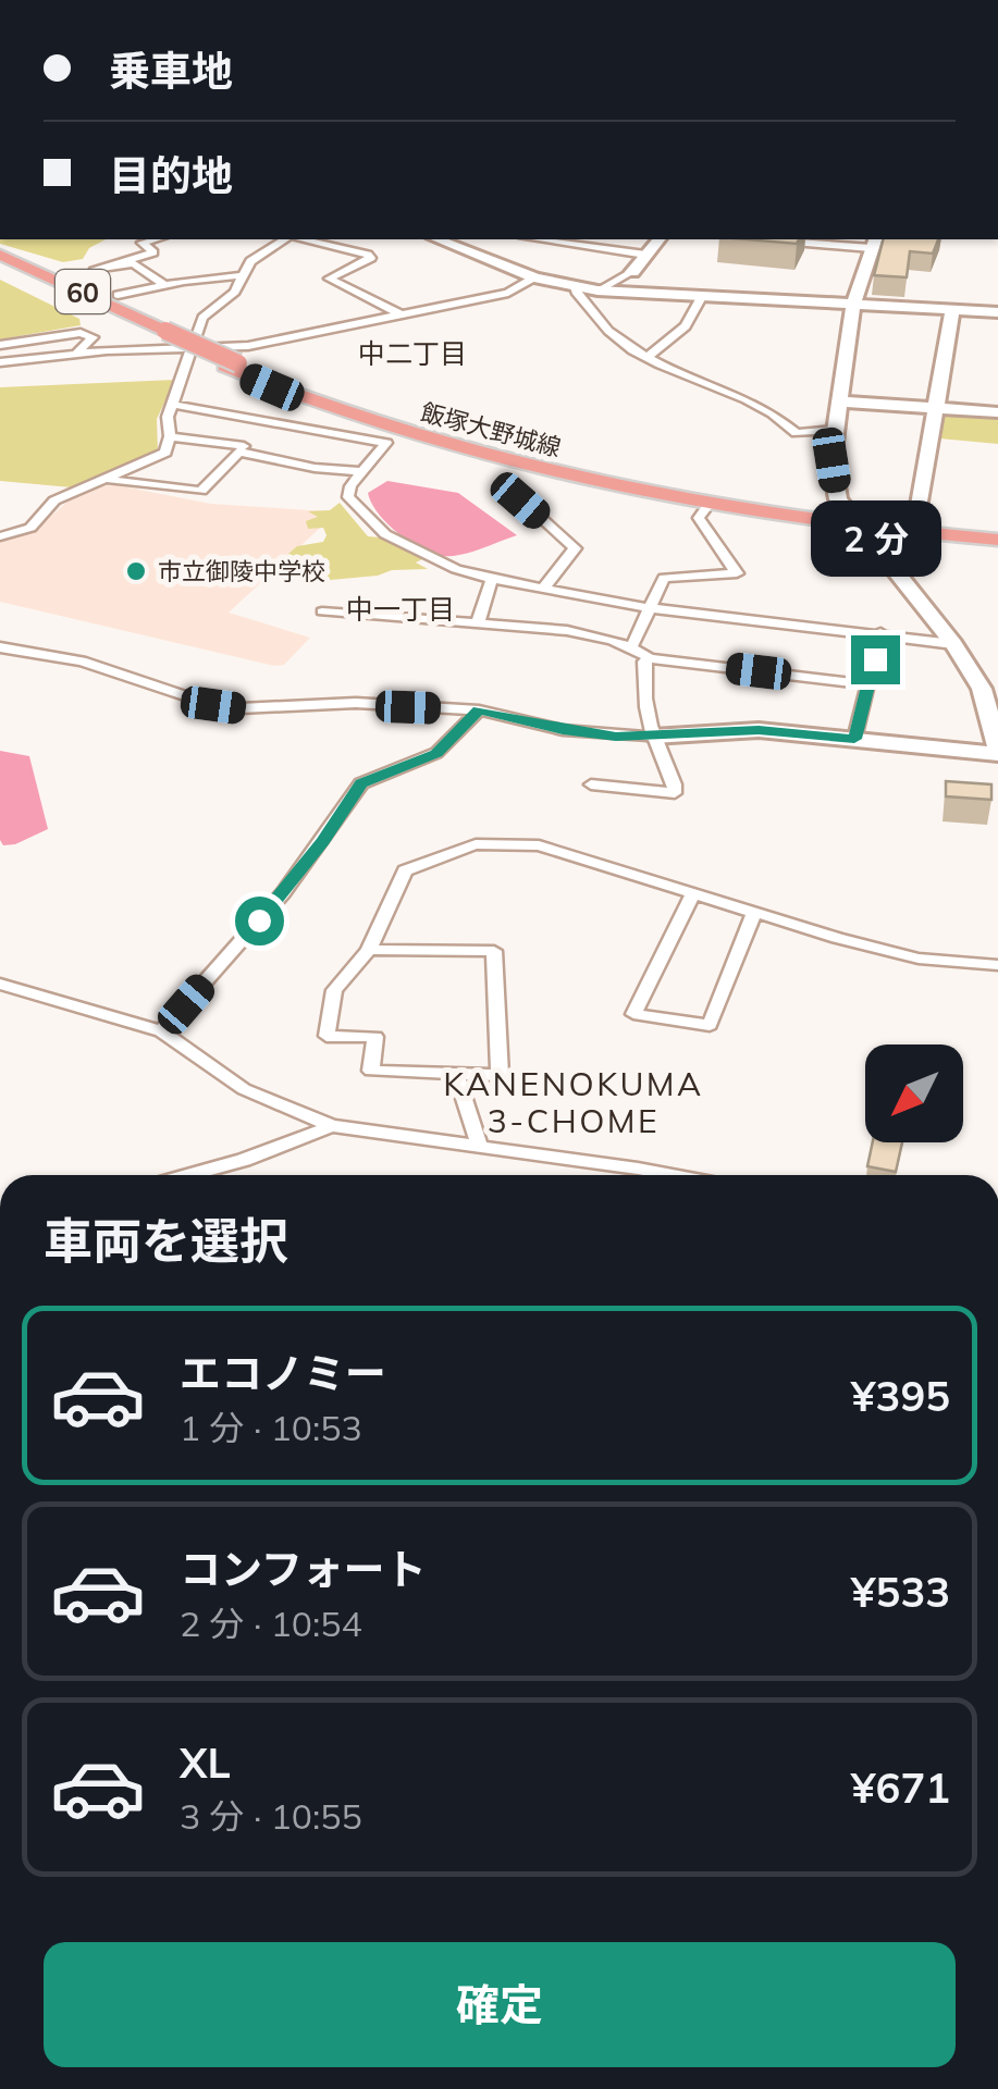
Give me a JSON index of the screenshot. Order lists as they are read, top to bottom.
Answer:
{
  "streets": {
    "main road": ["60", "飯塚大野城線"]
  },
  "districts": ["中二丁目", "中一丁目", "KANENOKUMA 3-CHOME"],
  "places": ["市立御陵中学校"],
  "north": "bottom left",
  "page": {
    "banner": ["乗車地", "目的地"],
    "bubble": "2 分",
    "heading": "車両を選択",
    "list": [
      {
        "name": "エコノミー",
        "note": "1 分 · 10:53",
        "value": "¥395"
      },
      {
        "name": "コンフォート",
        "note": "2 分 · 10:54",
        "value": "¥533"
      },
      {
        "name": "XL",
        "note": "3 分 · 10:55",
        "value": "¥671"
      }
    ],
    "buttons": "確定"
  }
}
